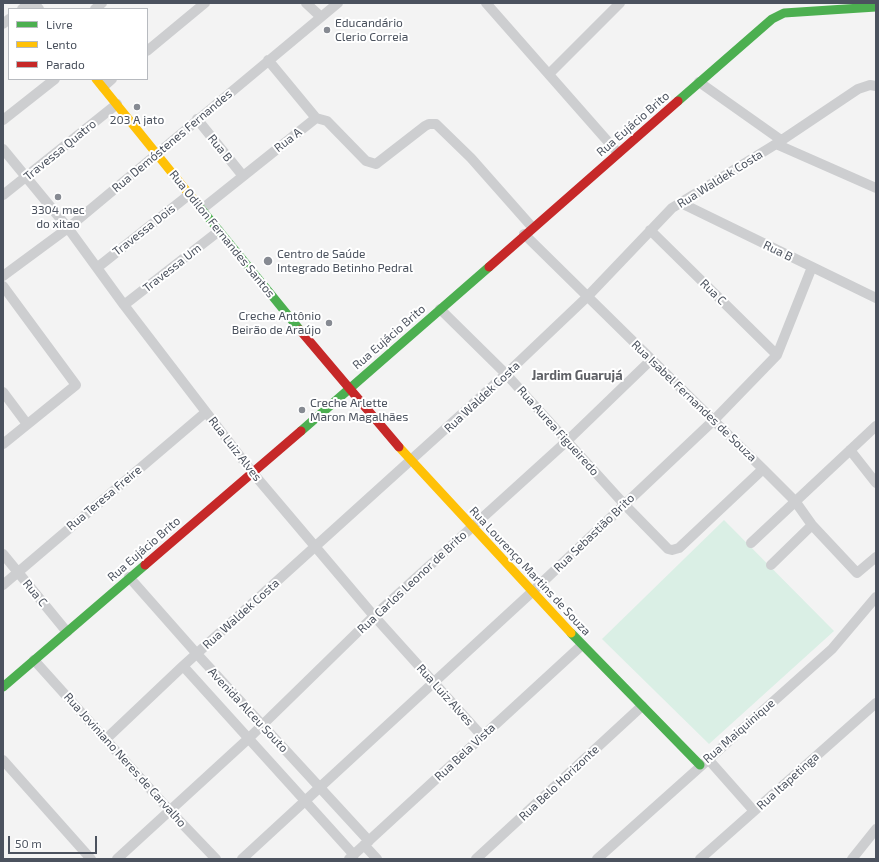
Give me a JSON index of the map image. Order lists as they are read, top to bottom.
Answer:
{
  "streets": {
    "street": [
      "Rua Eujácio Brito",
      "Rua A",
      "Rua Demóstenes Fernandes",
      "Rua B",
      "Travessa Quatro",
      "Rua Waldek Costa",
      "Travessa Dois",
      "Rua Odilon Fernandes Santos",
      "Travessa Um",
      "Rua C",
      "Rua Isabel Fernandes de Souza",
      "Rua Aurea Figueiredo",
      "Rua Luiz Alves",
      "Rua Teresa Freire",
      "Rua Sebastião Brito",
      "Rua Lourenço Martins de Souza",
      "Rua Carlos Leonor de Brito",
      "Avenida Alceu Souto",
      "Rua Maiquinique",
      "Rua Bela Vista",
      "Rua Joviniano Neres de Carvalho",
      "Rua Itapetinga",
      "Rua Belo Horizonte"
    ]
  },
  "crossings": [
    ["Rua Eujácio Brito", "Rua Odilon Fernandes Santos"],
    ["Rua Eujácio Brito", "Rua C"],
    ["Rua Eujácio Brito", "Rua Isabel Fernandes de Souza"],
    ["Rua Eujácio Brito", "Rua Aurea Figueiredo"],
    ["Rua Eujácio Brito", "Rua Luiz Alves"],
    ["Rua Eujácio Brito", "Rua Lourenço Martins de Souza"],
    ["Rua Eujácio Brito", "Avenida Alceu Souto"],
    ["Rua Eujácio Brito", "Rua Joviniano Neres de Carvalho"],
    ["Rua A", "Rua B"],
    ["Rua A", "Rua Odilon Fernandes Santos"],
    ["Rua Demóstenes Fernandes", "Rua B"],
    ["Rua Demóstenes Fernandes", "Rua Odilon Fernandes Santos"],
    ["Rua Demóstenes Fernandes", "Rua Luiz Alves"],
    ["Rua B", "Rua Waldek Costa"],
    ["Rua B", "Rua Sebastião Brito"],
    ["Travessa Quatro", "Rua Odilon Fernandes Santos"],
    ["Travessa Quatro", "Rua Luiz Alves"],
    ["Rua Waldek Costa", "Rua C"],
    ["Rua Waldek Costa", "Rua Isabel Fernandes de Souza"],
    ["Rua Waldek Costa", "Rua Aurea Figueiredo"],
    ["Rua Waldek Costa", "Rua Luiz Alves"],
    ["Rua Waldek Costa", "Rua Lourenço Martins de Souza"],
    ["Rua Waldek Costa", "Avenida Alceu Souto"],
    ["Rua Waldek Costa", "Rua Joviniano Neres de Carvalho"],
    ["Travessa Dois", "Rua Odilon Fernandes Santos"],
    ["Travessa Dois", "Rua Luiz Alves"],
    ["Rua Odilon Fernandes Santos", "Travessa Um"],
    ["Rua Odilon Fernandes Santos", "Rua Lourenço Martins de Souza"],
    ["Travessa Um", "Rua Luiz Alves"],
    ["Rua C", "Rua Teresa Freire"],
    ["Rua C", "Rua Sebastião Brito"],
    ["Rua Isabel Fernandes de Souza", "Rua Aurea Figueiredo"],
    ["Rua Isabel Fernandes de Souza", "Rua Sebastião Brito"],
    ["Rua Isabel Fernandes de Souza", "Rua Carlos Leonor de Brito"],
    ["Rua Aurea Figueiredo", "Rua Sebastião Brito"],
    ["Rua Aurea Figueiredo", "Rua Carlos Leonor de Brito"],
    ["Rua Luiz Alves", "Rua Teresa Freire"],
    ["Rua Luiz Alves", "Rua Sebastião Brito"],
    ["Rua Luiz Alves", "Rua Carlos Leonor de Brito"],
    ["Rua Luiz Alves", "Rua Bela Vista"],
    ["Rua Sebastião Brito", "Rua Lourenço Martins de Souza"],
    ["Rua Sebastião Brito", "Avenida Alceu Souto"],
    ["Rua Lourenço Martins de Souza", "Rua Carlos Leonor de Brito"],
    ["Rua Lourenço Martins de Souza", "Rua Maiquinique"],
    ["Rua Lourenço Martins de Souza", "Rua Bela Vista"],
    ["Rua Lourenço Martins de Souza", "Rua Belo Horizonte"],
    ["Rua Carlos Leonor de Brito", "Avenida Alceu Souto"],
    ["Rua Carlos Leonor de Brito", "Rua Joviniano Neres de Carvalho"],
    ["Avenida Alceu Souto", "Rua Bela Vista"]
  ],
  "districts": ["Jardim Guarujá"],
  "places": [
    "Educandário Clerio Correia",
    "203 A jato",
    "3304 mec do xitao",
    "Centro de Saúde Integrado Betinho Pedral",
    "Creche Antônio Beirão de Araújo",
    "Creche Arlette Maron Magalhães"
  ],
  "legend": ["Livre", "Lento", "Parado"],
  "scale_bar": "50 m"
}
